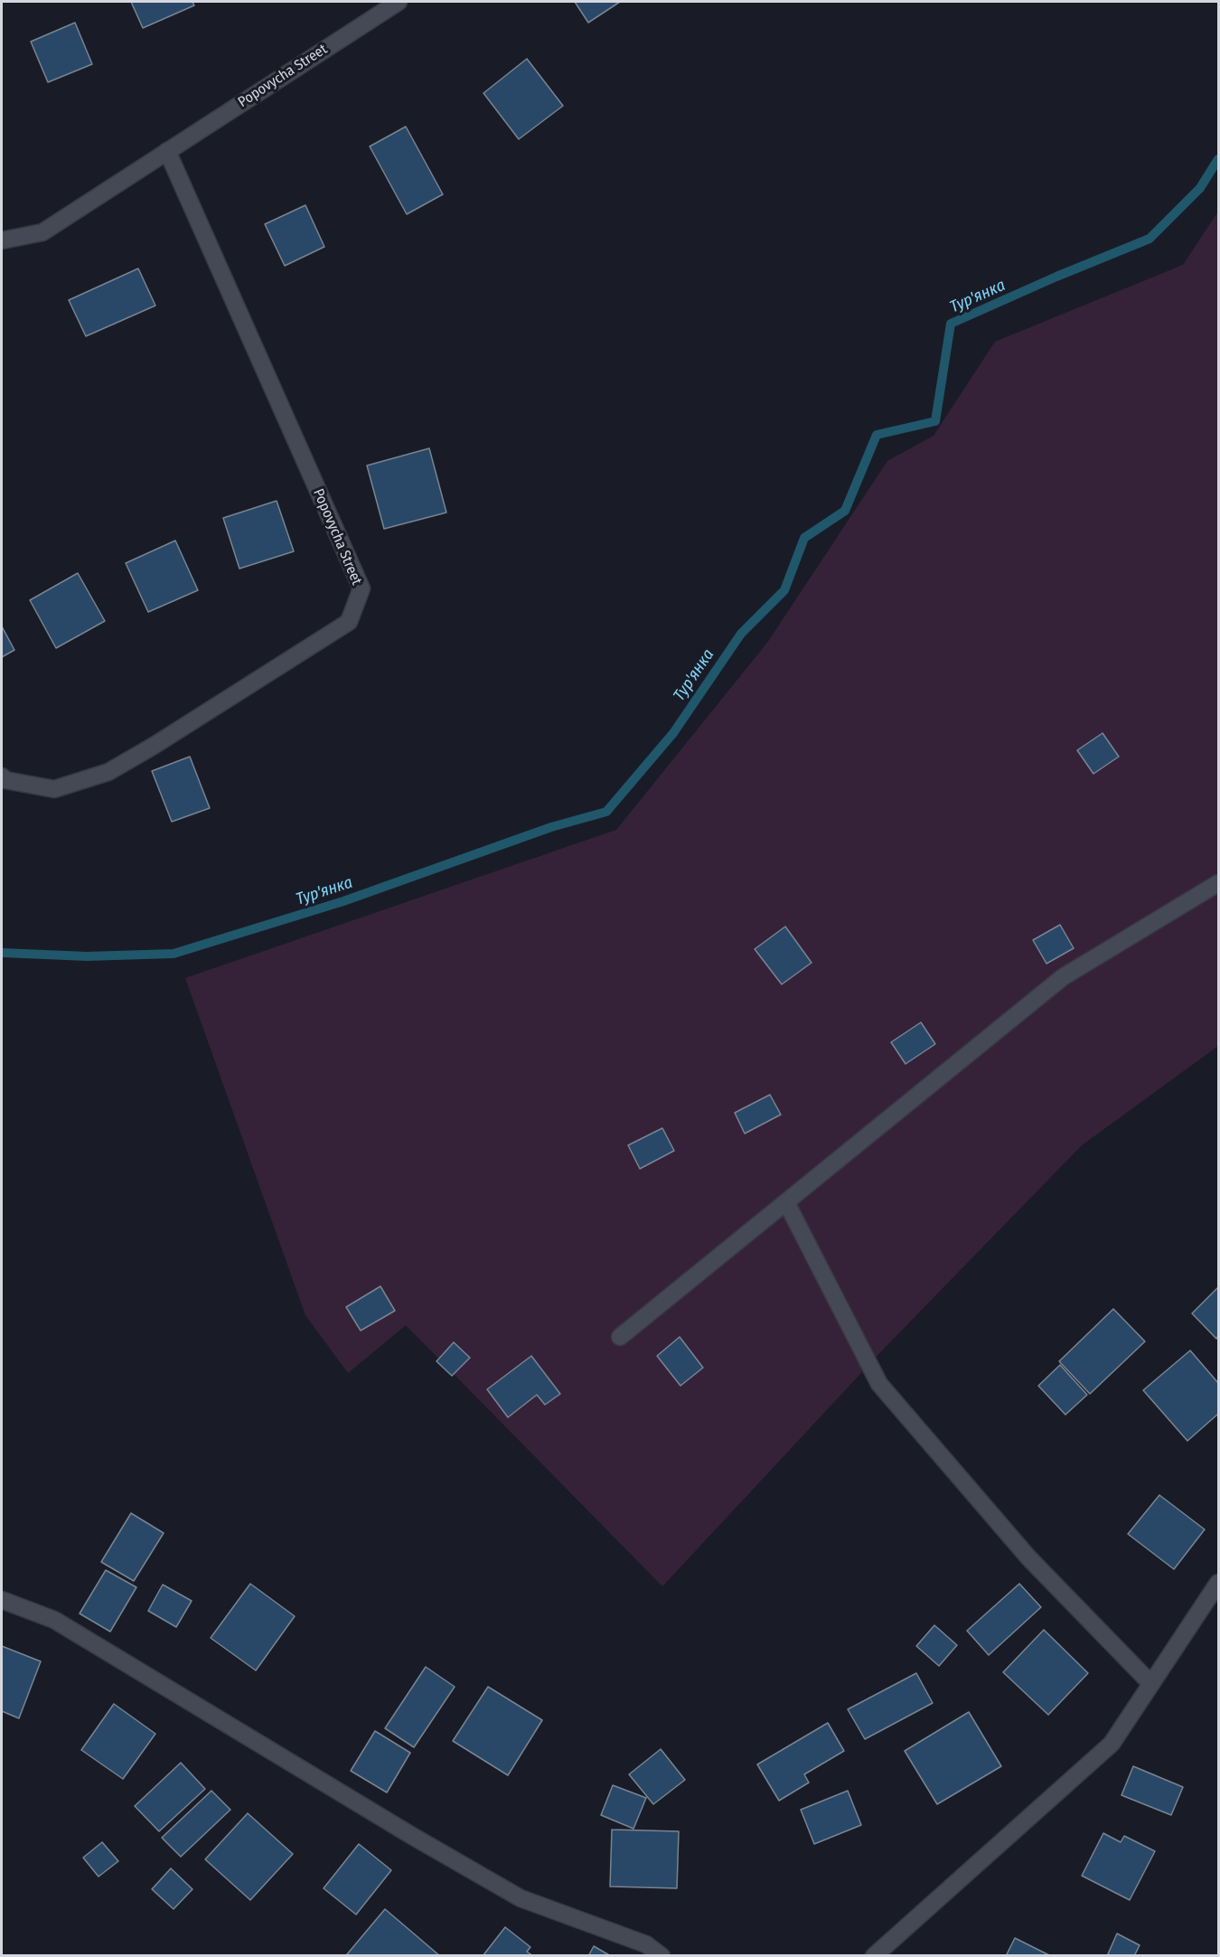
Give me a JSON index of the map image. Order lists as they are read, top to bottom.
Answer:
{
  "streets": {
    "street": ["Popovycha Street"]
  },
  "water": ["Тур'янка"]
}
